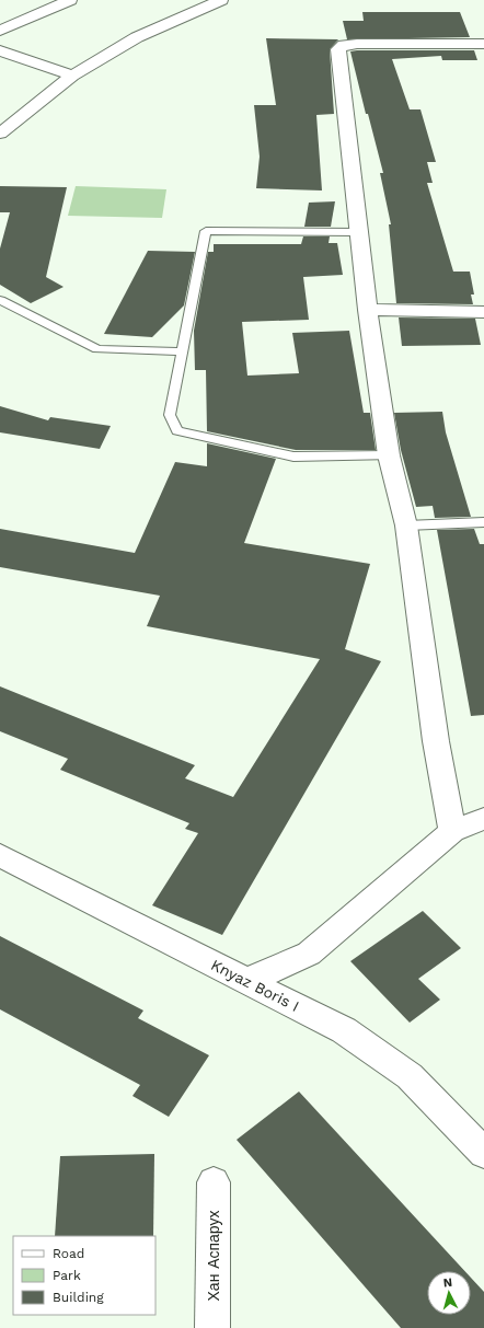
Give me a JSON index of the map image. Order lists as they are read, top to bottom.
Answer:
{
  "streets": {
    "street": ["Knyaz Boris I", "Хан Аспарух"]
  },
  "legend": ["Road", "Park", "Building"],
  "north": "top"
}
